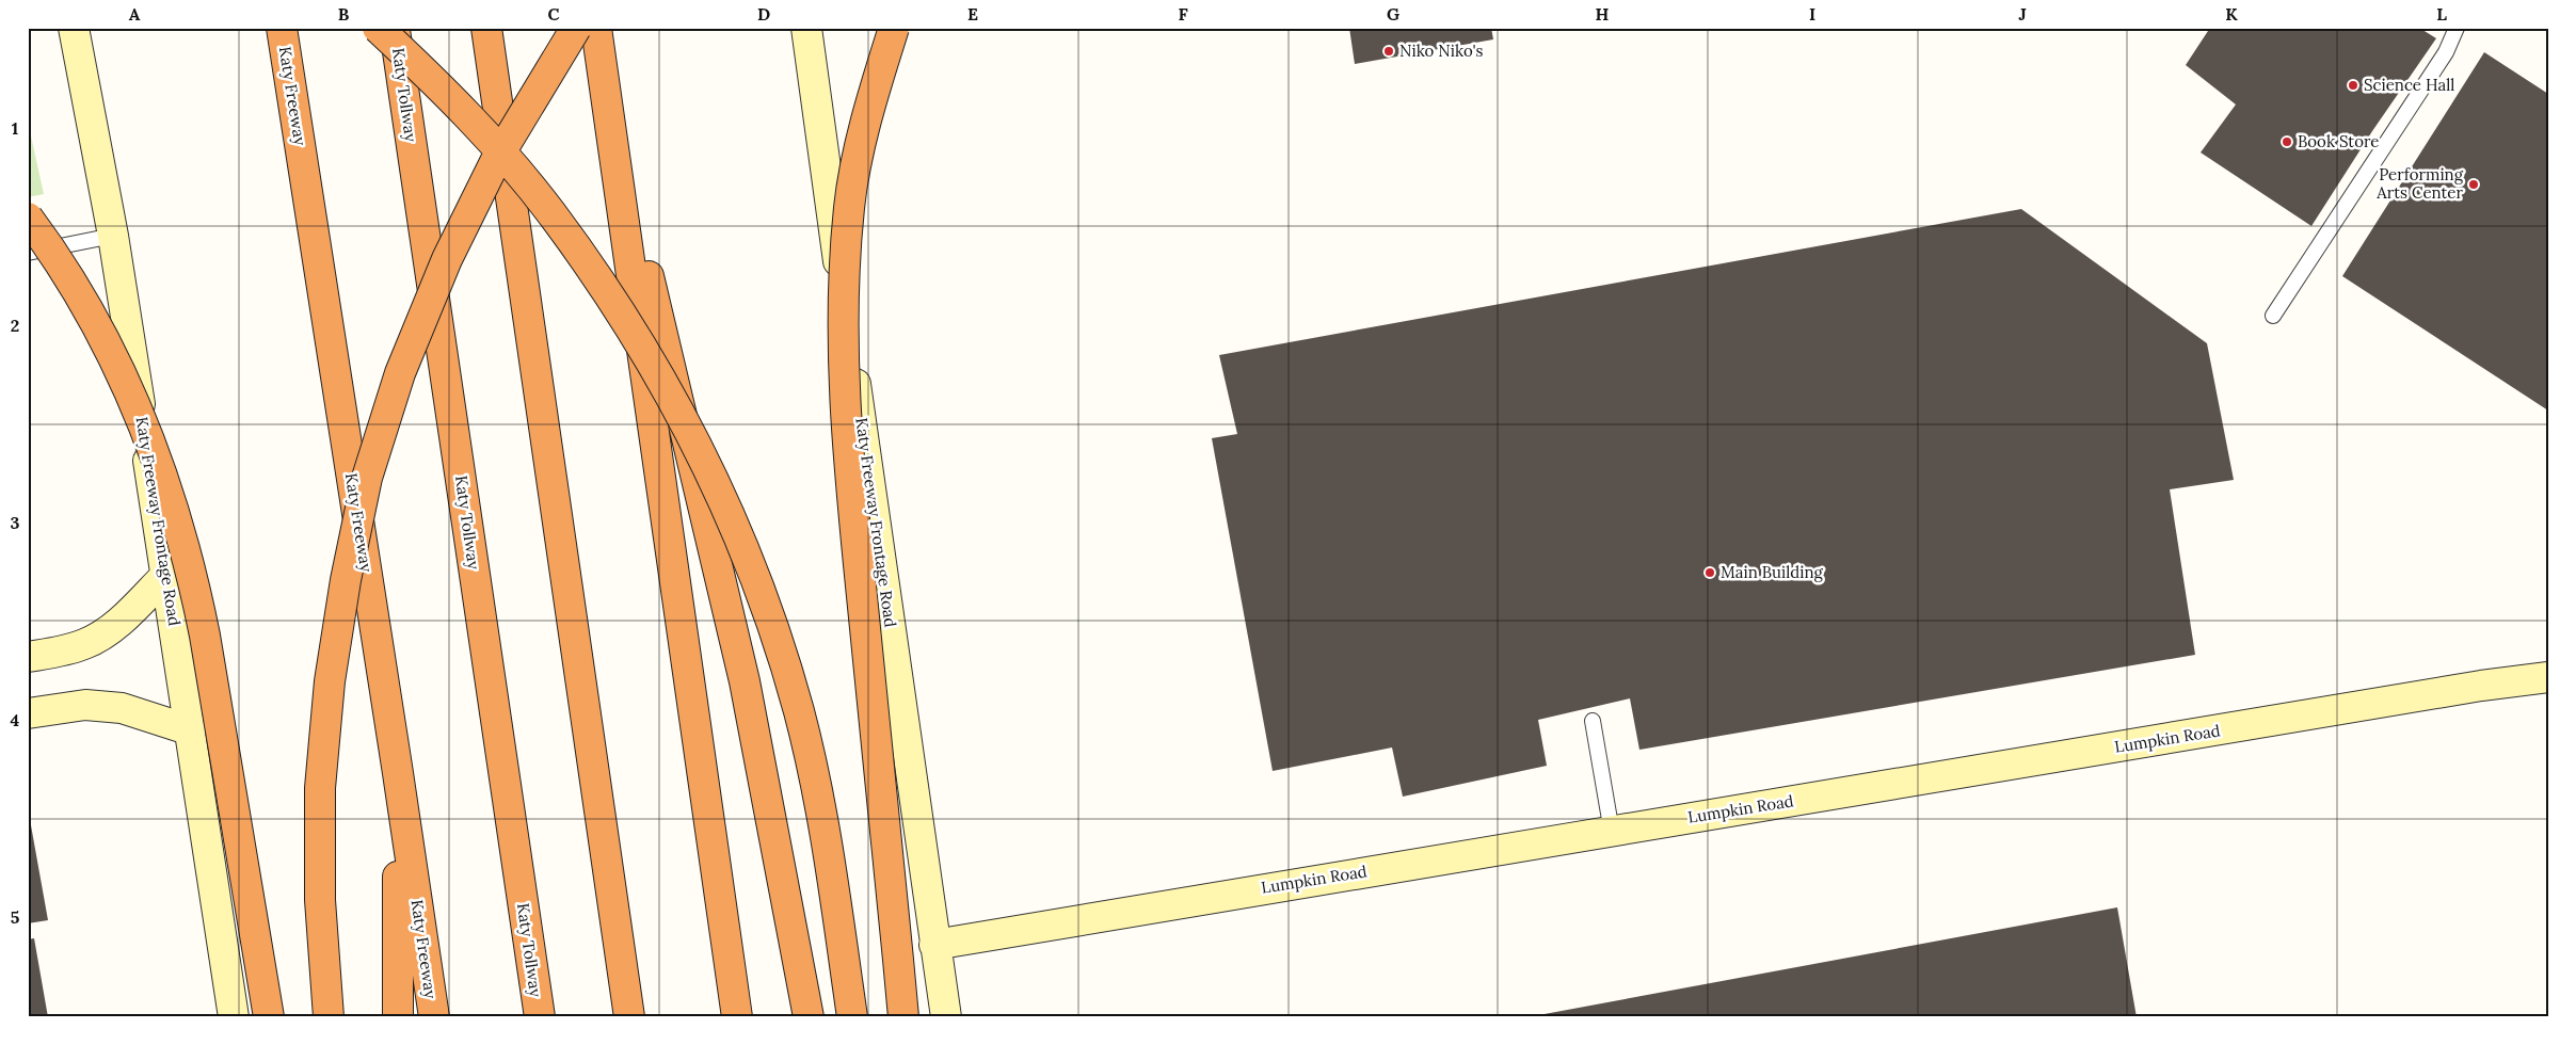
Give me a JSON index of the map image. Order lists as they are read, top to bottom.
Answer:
{
  "streets": {
    "highway": ["Katy Tollway", "Katy Freeway"],
    "main road": ["Katy Freeway Frontage Road", "Lumpkin Road"]
  },
  "crossings": [
    ["Katy Freeway Frontage Road", "Lumpkin Road"]
  ],
  "places": [
    "Niko Niko's",
    "Science Hall",
    "Book Store",
    "Performing Arts Center",
    "Main Building"
  ],
  "grid": {
    "columns": [
      "A",
      "B",
      "C",
      "D",
      "E",
      "F",
      "G",
      "H",
      "I",
      "J",
      "K",
      "L"
    ],
    "rows": [
      "1",
      "2",
      "3",
      "4",
      "5"
    ]
  }
}
